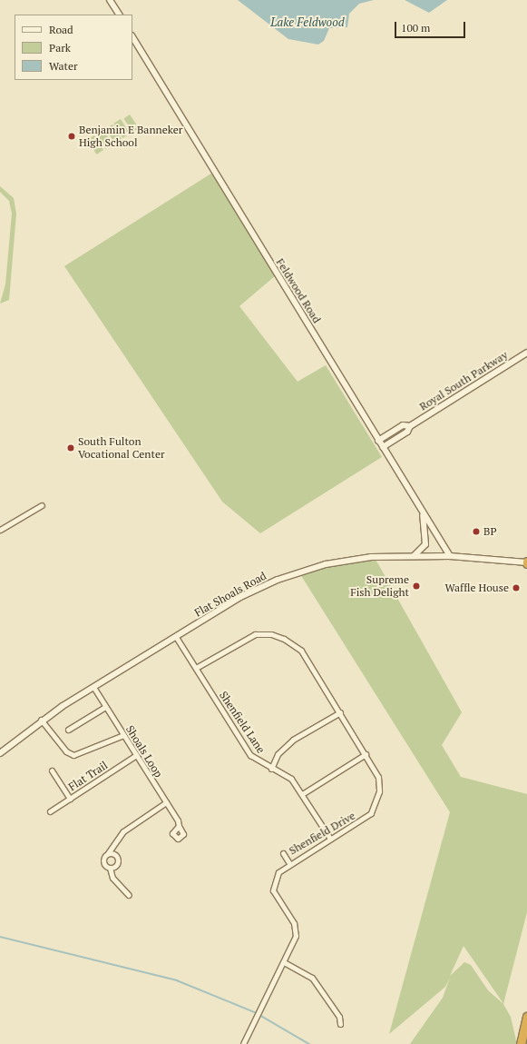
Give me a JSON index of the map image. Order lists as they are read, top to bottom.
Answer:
{
  "streets": {
    "street": [
      "Feldwood Road",
      "Royal South Parkway",
      "Flat Shoals Road",
      "Shenfield Lane",
      "Shoals Loop",
      "Flat Trail",
      "Shenfield Drive"
    ]
  },
  "crossings": [
    ["Feldwood Road", "Royal South Parkway"],
    ["Feldwood Road", "Flat Shoals Road"],
    ["Flat Shoals Road", "Shenfield Lane"],
    ["Flat Shoals Road", "Shoals Loop"],
    ["Shenfield Lane", "Shenfield Drive"],
    ["Shoals Loop", "Flat Trail"]
  ],
  "water": ["Lake Feldwood"],
  "places": [
    "Benjamin E Banneker High School",
    "South Fulton Vocational Center",
    "BP",
    "Supreme Fish Delight",
    "Waffle House"
  ],
  "legend": ["Road", "Park", "Water"],
  "scale_bar": "100 m"
}
